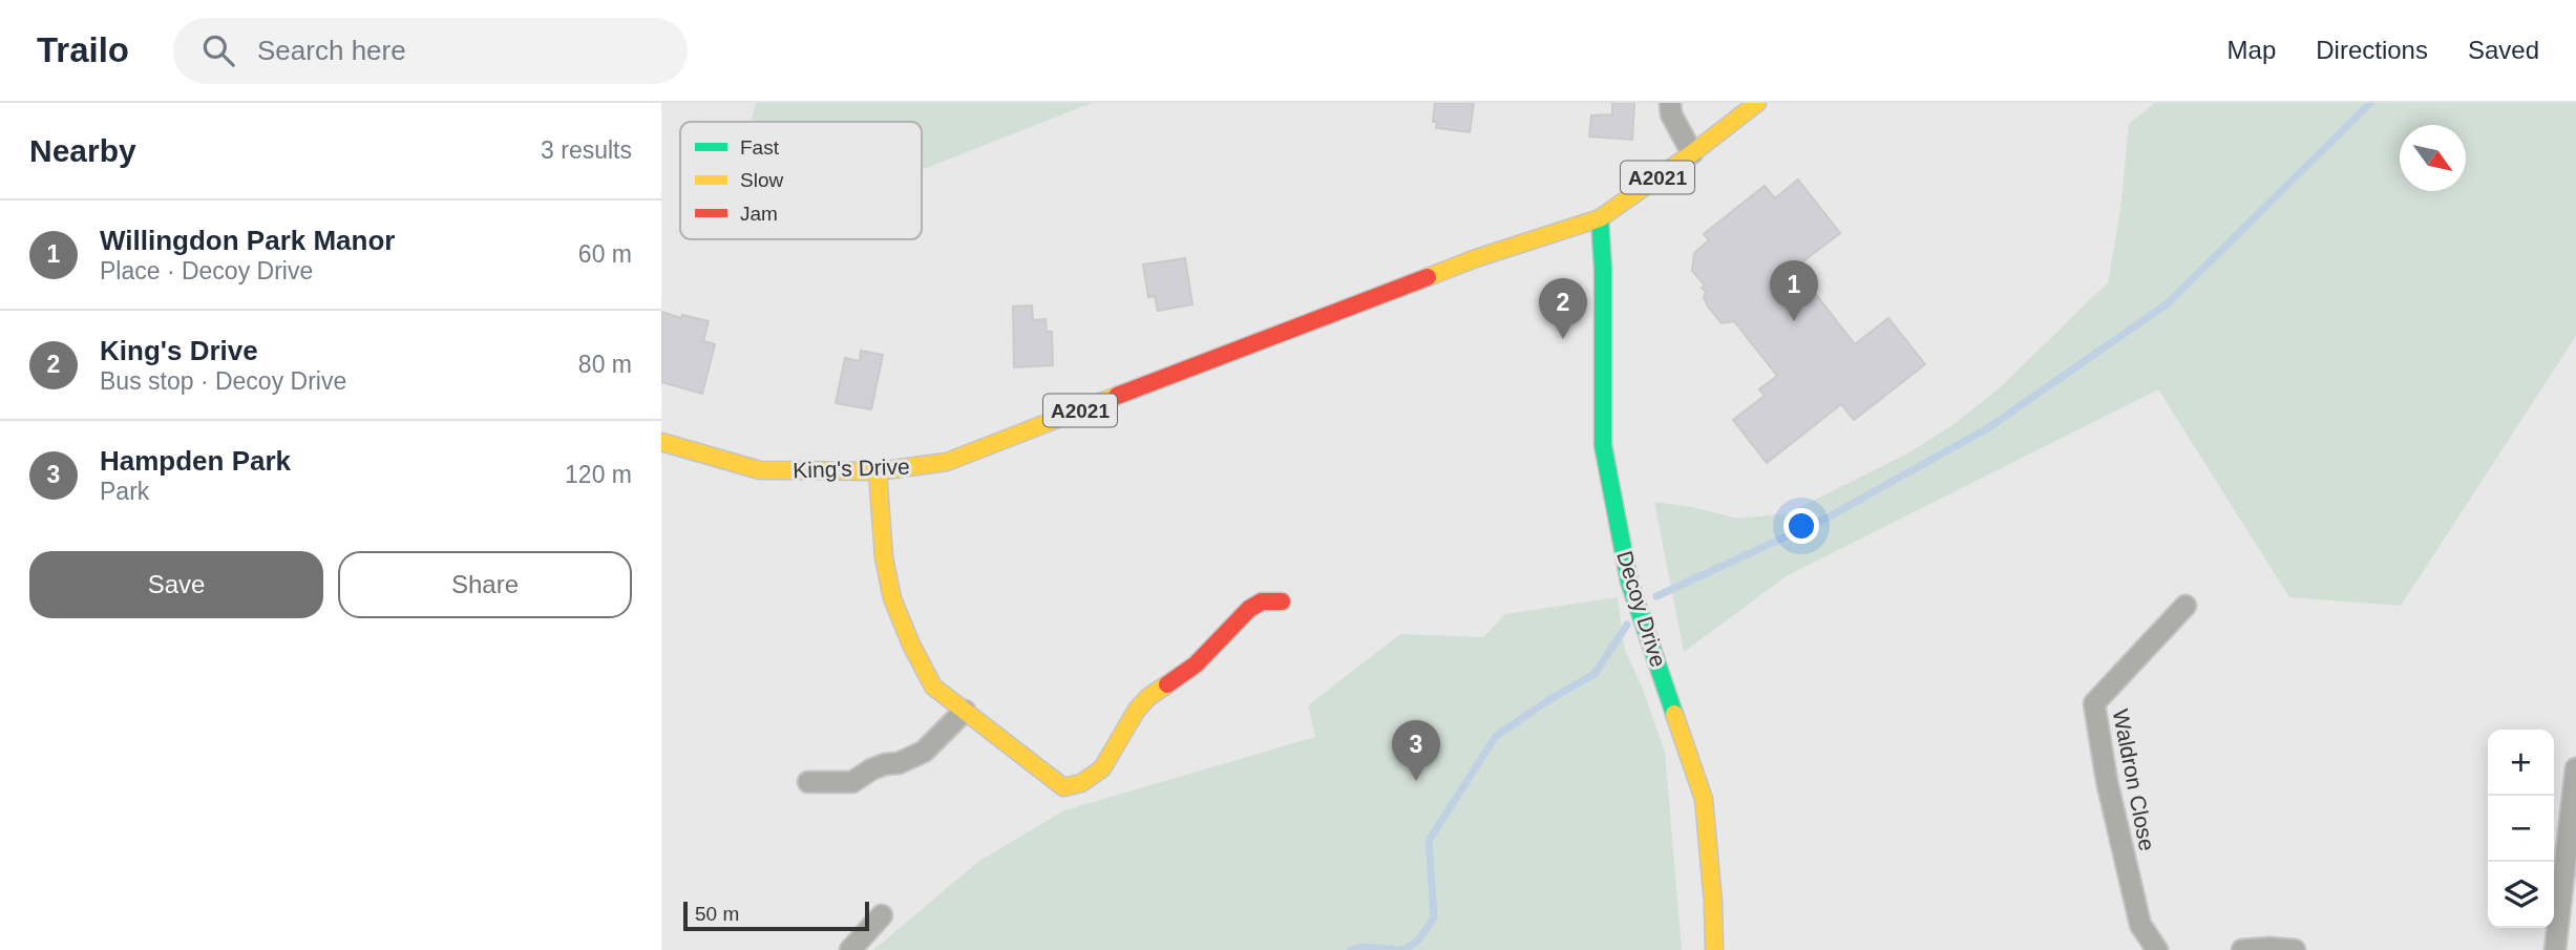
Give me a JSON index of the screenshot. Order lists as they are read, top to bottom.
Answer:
{
  "streets": {
    "street": [
      "A2021",
      "King's Drive",
      "Decoy Drive",
      "Waldron Close"
    ]
  },
  "crossings": [
    ["King's Drive", "Decoy Drive"]
  ],
  "legend": ["Fast", "Slow", "Jam"],
  "scale_bar": "50 m",
  "north": "bottom right",
  "page": {
    "header": "Trailo",
    "search": "Search here",
    "nav": ["Map", "Directions", "Saved"],
    "heading": ["Nearby", "3 results"],
    "list": [
      {
        "mark": "1",
        "name": "Willingdon Park Manor",
        "note": "Place · Decoy Drive",
        "value": "60 m"
      },
      {
        "mark": "2",
        "name": "King's Drive",
        "note": "Bus stop · Decoy Drive",
        "value": "80 m"
      },
      {
        "mark": "3",
        "name": "Hampden Park",
        "note": "Park",
        "value": "120 m"
      }
    ],
    "pins": ["1", "2", "3"],
    "buttons": ["Save", "Share"],
    "map_buttons": ["+", "−"],
    "scale": "50 m"
  }
}
